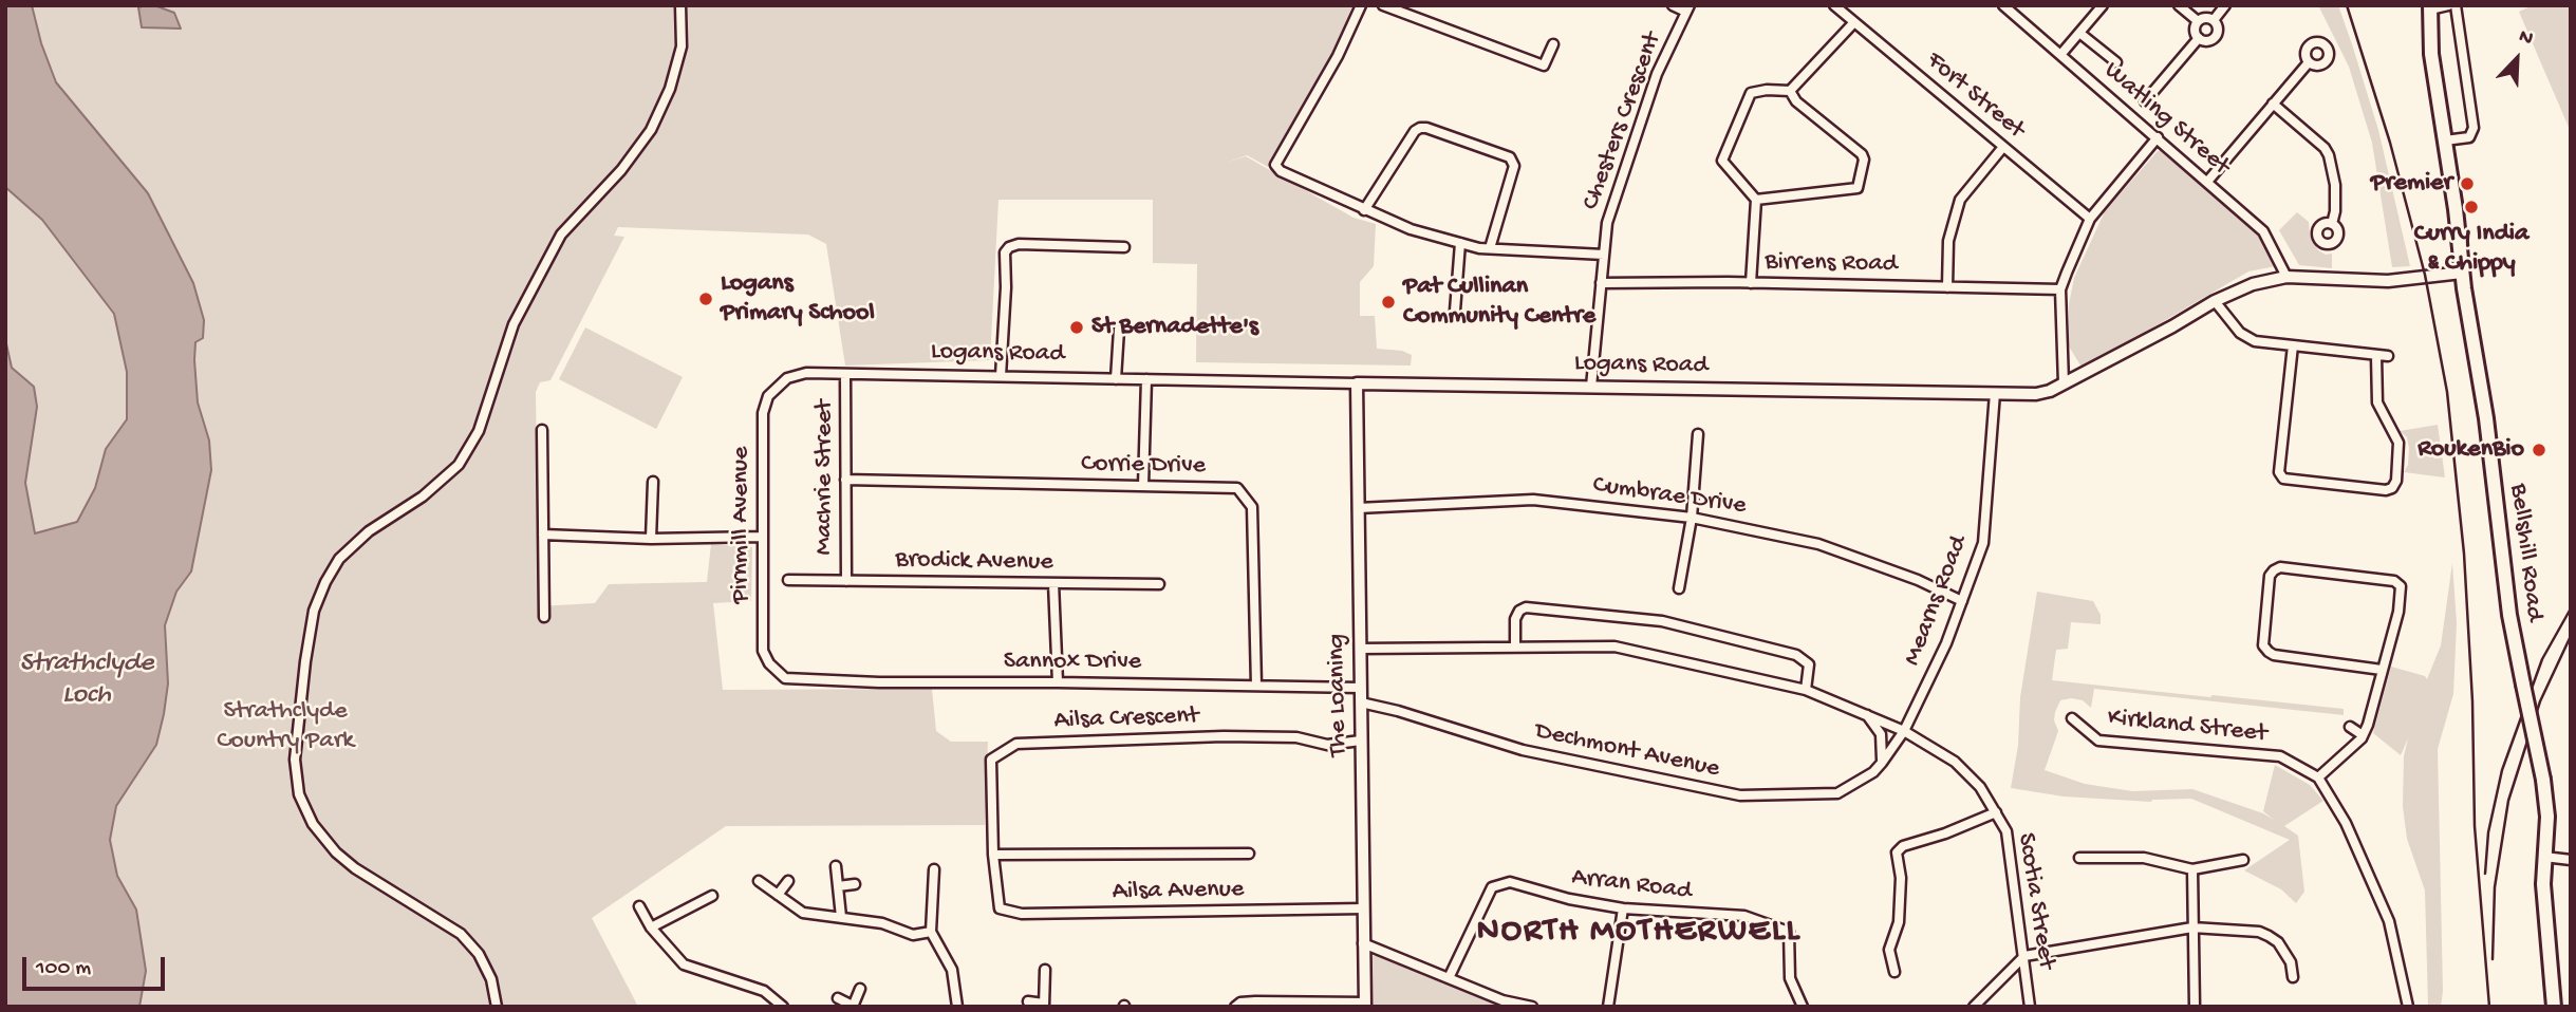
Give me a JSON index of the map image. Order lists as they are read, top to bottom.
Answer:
{
  "streets": {
    "main road": ["Bellshill Road"],
    "street": [
      "Fort Street",
      "Watling Street",
      "Chesters Crescent",
      "Birrens Road",
      "Logans Road",
      "Corrie Drive",
      "Machrie Street",
      "Cumbrae Drive",
      "Pirnmill Avenue",
      "Brodick Avenue",
      "Mearns Road",
      "Sannox Drive",
      "The Loaning",
      "Ailsa Crescent",
      "Kirkland Street",
      "Dechmont Avenue",
      "Arran Road",
      "Ailsa Avenue",
      "Scotia Street"
    ]
  },
  "crossings": [
    ["Watling Street", "Logans Road"],
    ["Chesters Crescent", "Birrens Road"],
    ["Chesters Crescent", "Logans Road"],
    ["Logans Road", "Machrie Street"],
    ["Logans Road", "Pirnmill Avenue"],
    ["Logans Road", "Bellshill Road"],
    ["Logans Road", "Mearns Road"],
    ["Logans Road", "The Loaning"],
    ["Corrie Drive", "Machrie Street"],
    ["Corrie Drive", "Sannox Drive"],
    ["Machrie Street", "Brodick Avenue"],
    ["Cumbrae Drive", "Mearns Road"],
    ["Cumbrae Drive", "The Loaning"],
    ["Pirnmill Avenue", "Sannox Drive"],
    ["Mearns Road", "Dechmont Avenue"],
    ["Mearns Road", "Scotia Street"],
    ["Sannox Drive", "The Loaning"],
    ["The Loaning", "Ailsa Crescent"],
    ["The Loaning", "Dechmont Avenue"],
    ["The Loaning", "Ailsa Avenue"],
    ["The Loaning", "Scotia Street"],
    ["Ailsa Crescent", "Ailsa Avenue"],
    ["Dechmont Avenue", "Scotia Street"]
  ],
  "districts": ["NORTH MOTHERWELL"],
  "water": ["Strathclyde Loch"],
  "parks": ["Strathclyde Country Park"],
  "places": [
    "Premier",
    "Curry India & Chippy",
    "Logans Primary School",
    "Pat Cullinan Community Centre",
    "St Bernadette's",
    "RoukenBio"
  ],
  "scale_bar": "100 m",
  "north": "top right"
}
